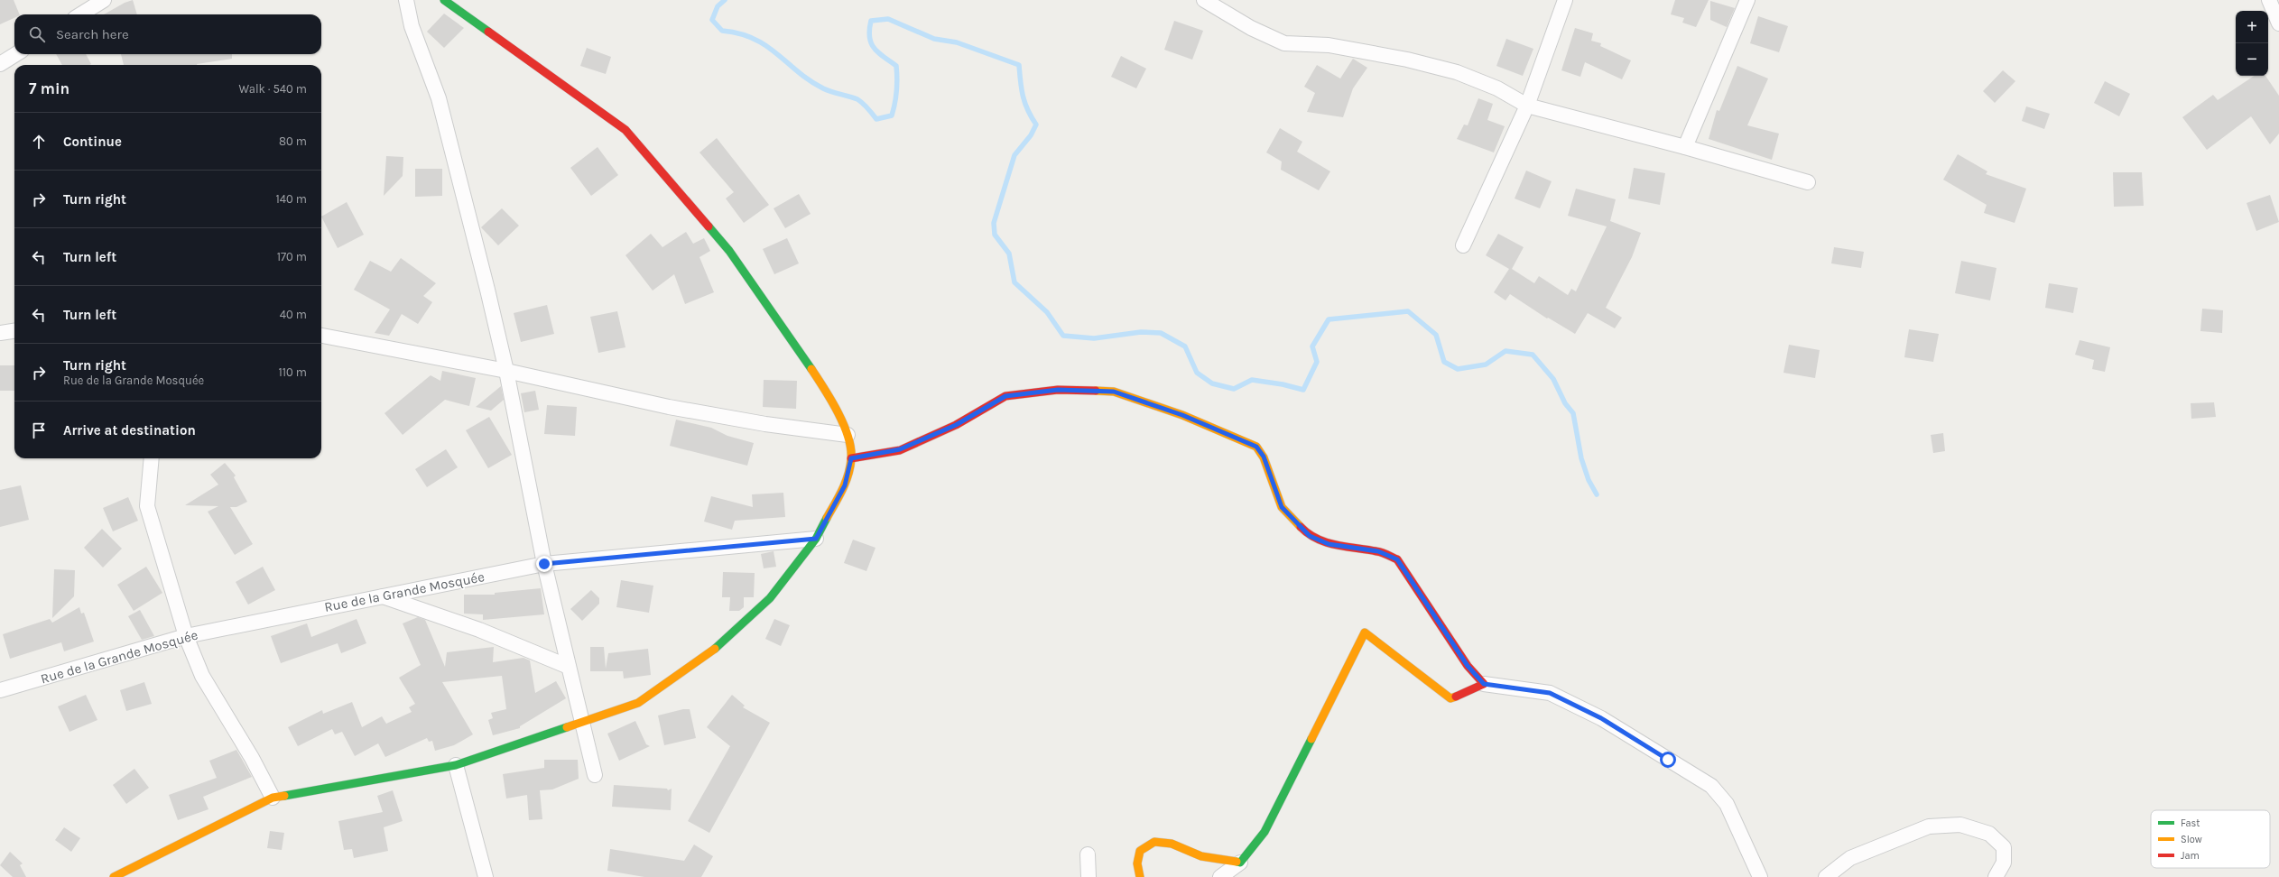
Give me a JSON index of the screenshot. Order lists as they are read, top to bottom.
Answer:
{
  "streets": {
    "street": ["Rue de la Grande Mosquée"]
  },
  "legend": ["Fast", "Slow", "Jam"],
  "page": {
    "map_buttons": ["+", "−"],
    "search": "Search here",
    "heading": ["7 min", "Walk · 540 m"],
    "list": [
      ["Continue", "80 m"],
      ["Turn right", "140 m"],
      ["Turn left", "170 m"],
      ["Turn left", "40 m"],
      ["Turn right", "Rue de la Grande Mosquée", "110 m"],
      "Arrive at destination"
    ]
  }
}
